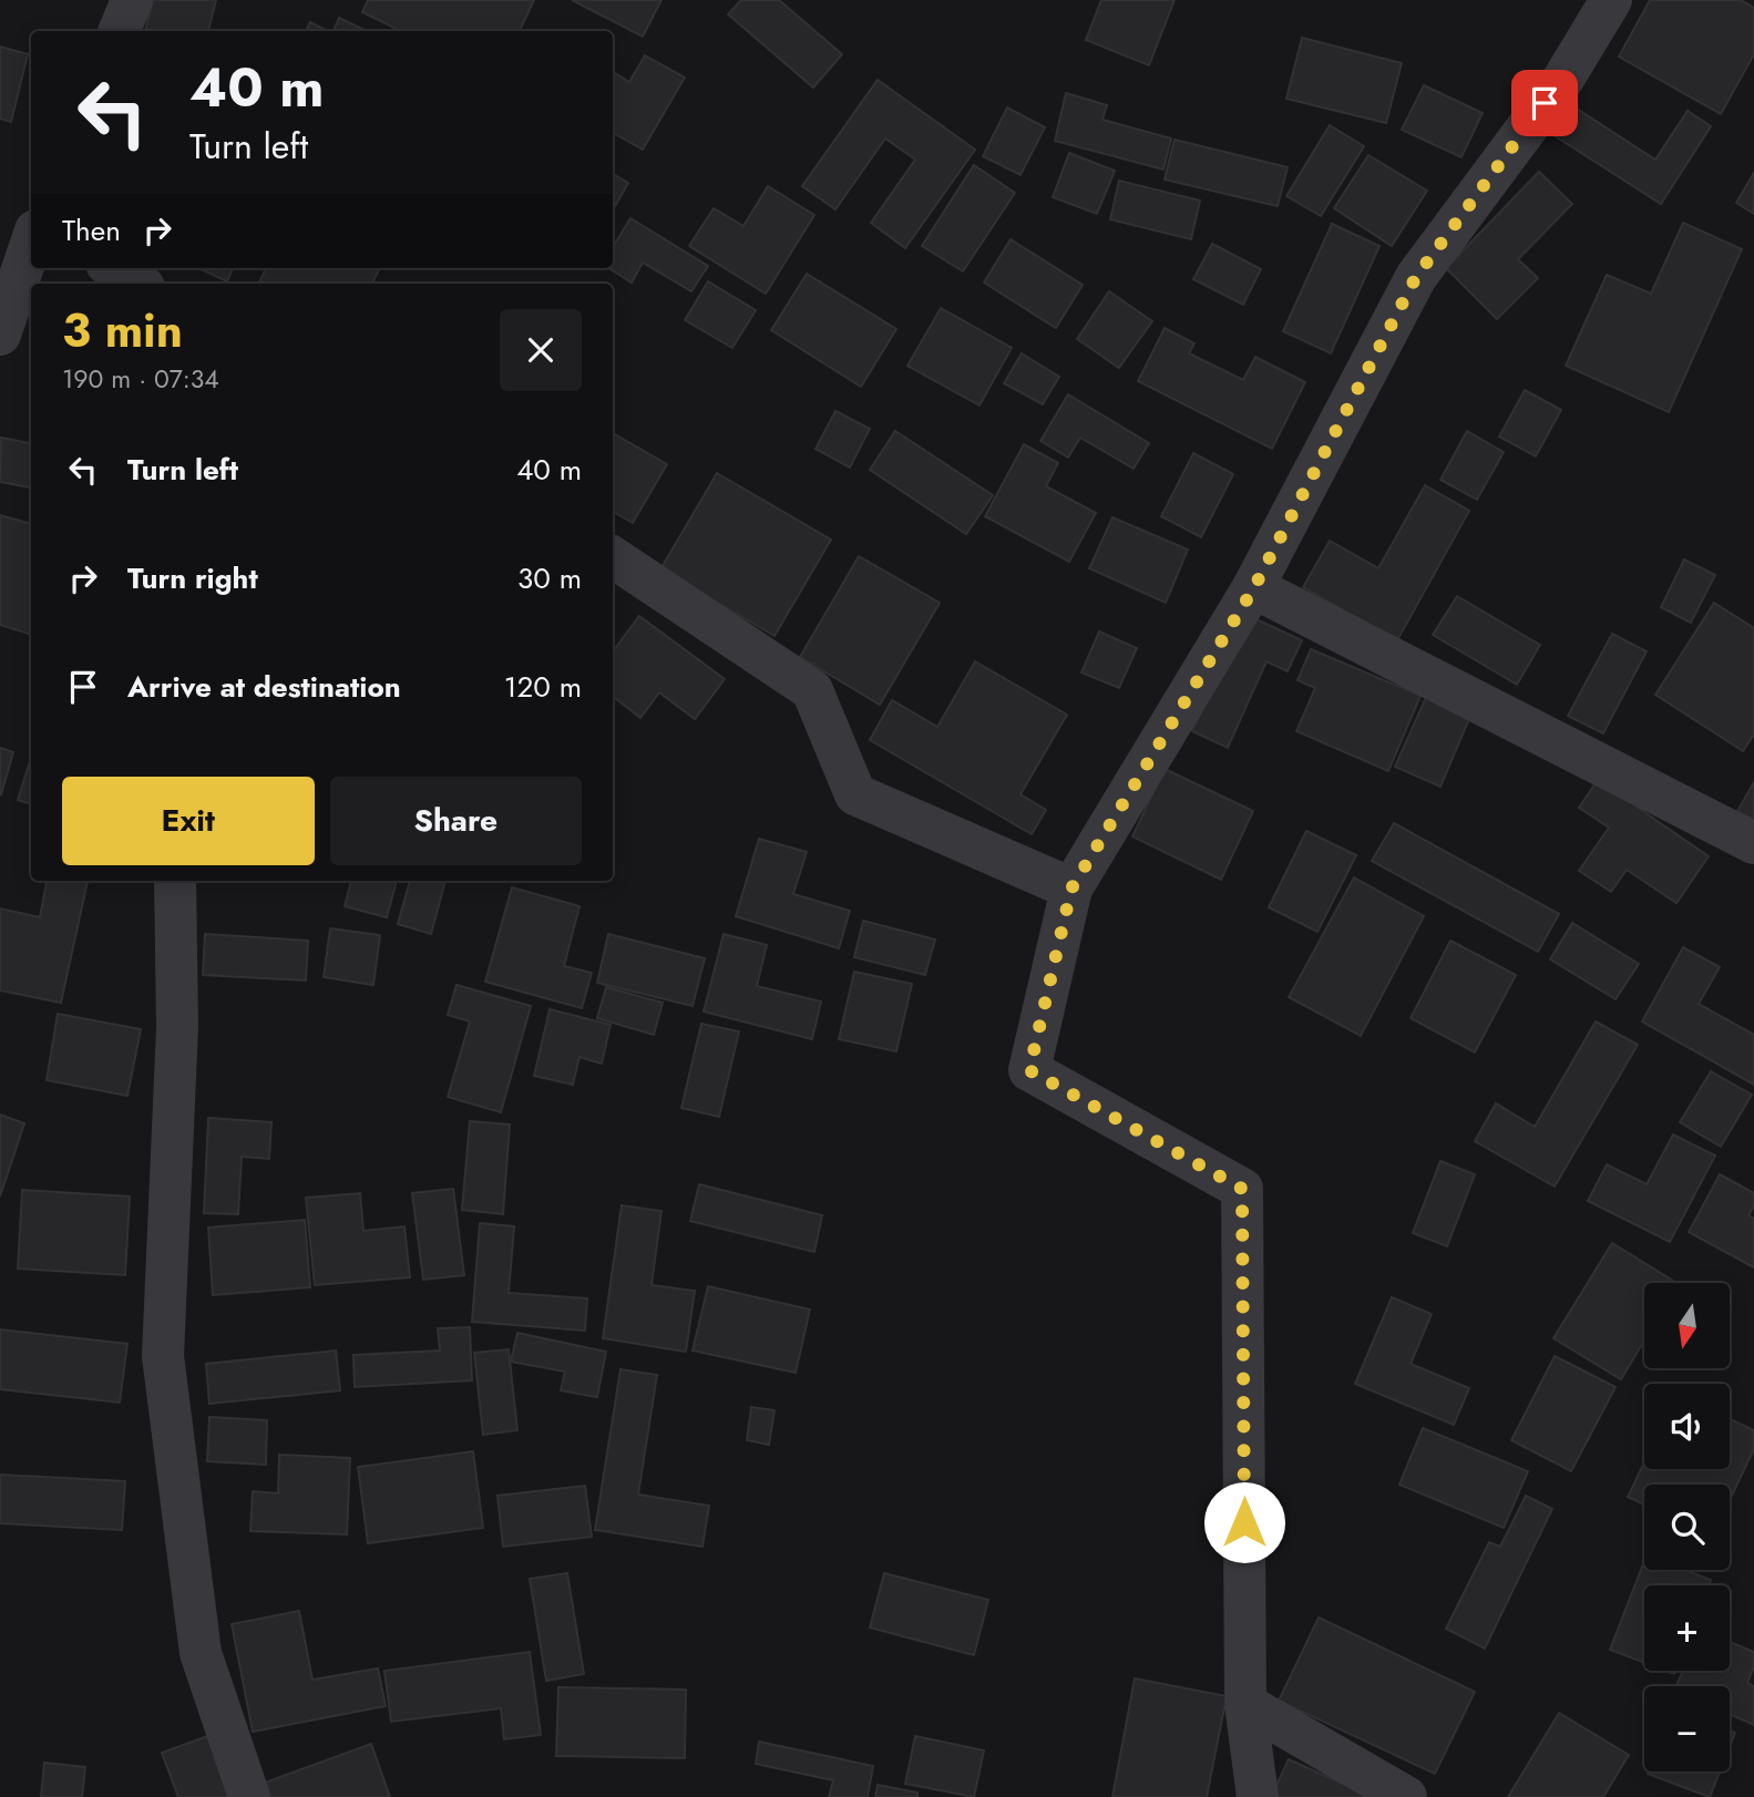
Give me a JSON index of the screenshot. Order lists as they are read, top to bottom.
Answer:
{
  "north": "bottom",
  "page": {
    "turn": ["40 m", "Turn left"],
    "then": "Then",
    "heading": ["3 min", "190 m · 07:34"],
    "list": [
      {
        "name": "Turn left",
        "value": "40 m"
      },
      {
        "name": "Turn right",
        "value": "30 m"
      },
      {
        "name": "Arrive at destination",
        "value": "120 m"
      }
    ],
    "buttons": ["Exit", "Share"],
    "map_buttons": ["+", "−"]
  }
}
